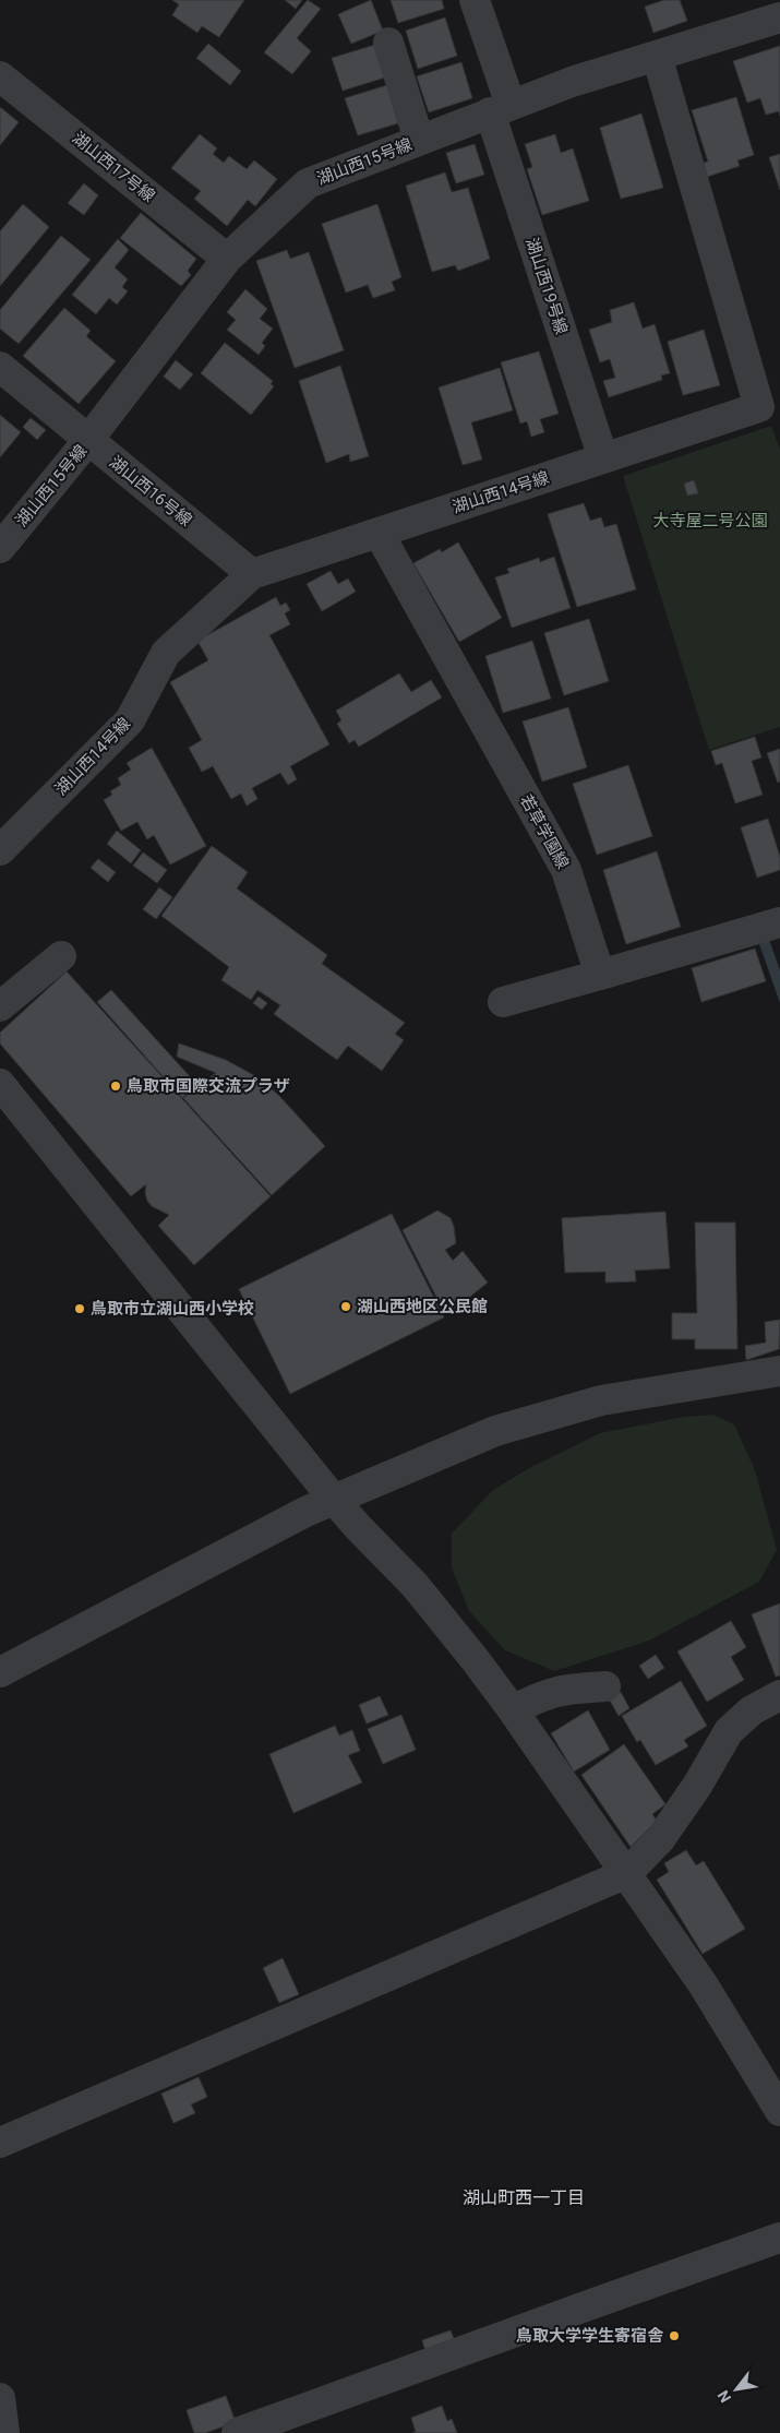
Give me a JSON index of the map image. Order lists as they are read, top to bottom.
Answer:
{
  "streets": {
    "street": [
      "湖山西15号線",
      "湖山西17号線",
      "湖山西19号線",
      "湖山西16号線",
      "湖山西14号線",
      "若草学園線"
    ]
  },
  "crossings": [
    ["湖山西15号線", "湖山西17号線"],
    ["湖山西15号線", "湖山西19号線"],
    ["湖山西15号線", "湖山西16号線"],
    ["湖山西15号線", "湖山西14号線"],
    ["湖山西19号線", "湖山西14号線"],
    ["湖山西16号線", "湖山西14号線"],
    ["湖山西14号線", "若草学園線"]
  ],
  "districts": ["湖山町西一丁目"],
  "parks": ["大寺屋二号公園"],
  "places": [
    "鳥取市国際交流プラザ",
    "湖山西地区公民館",
    "鳥取市立湖山西小学校",
    "鳥取大学学生寄宿舎"
  ],
  "north": "bottom left"
}
